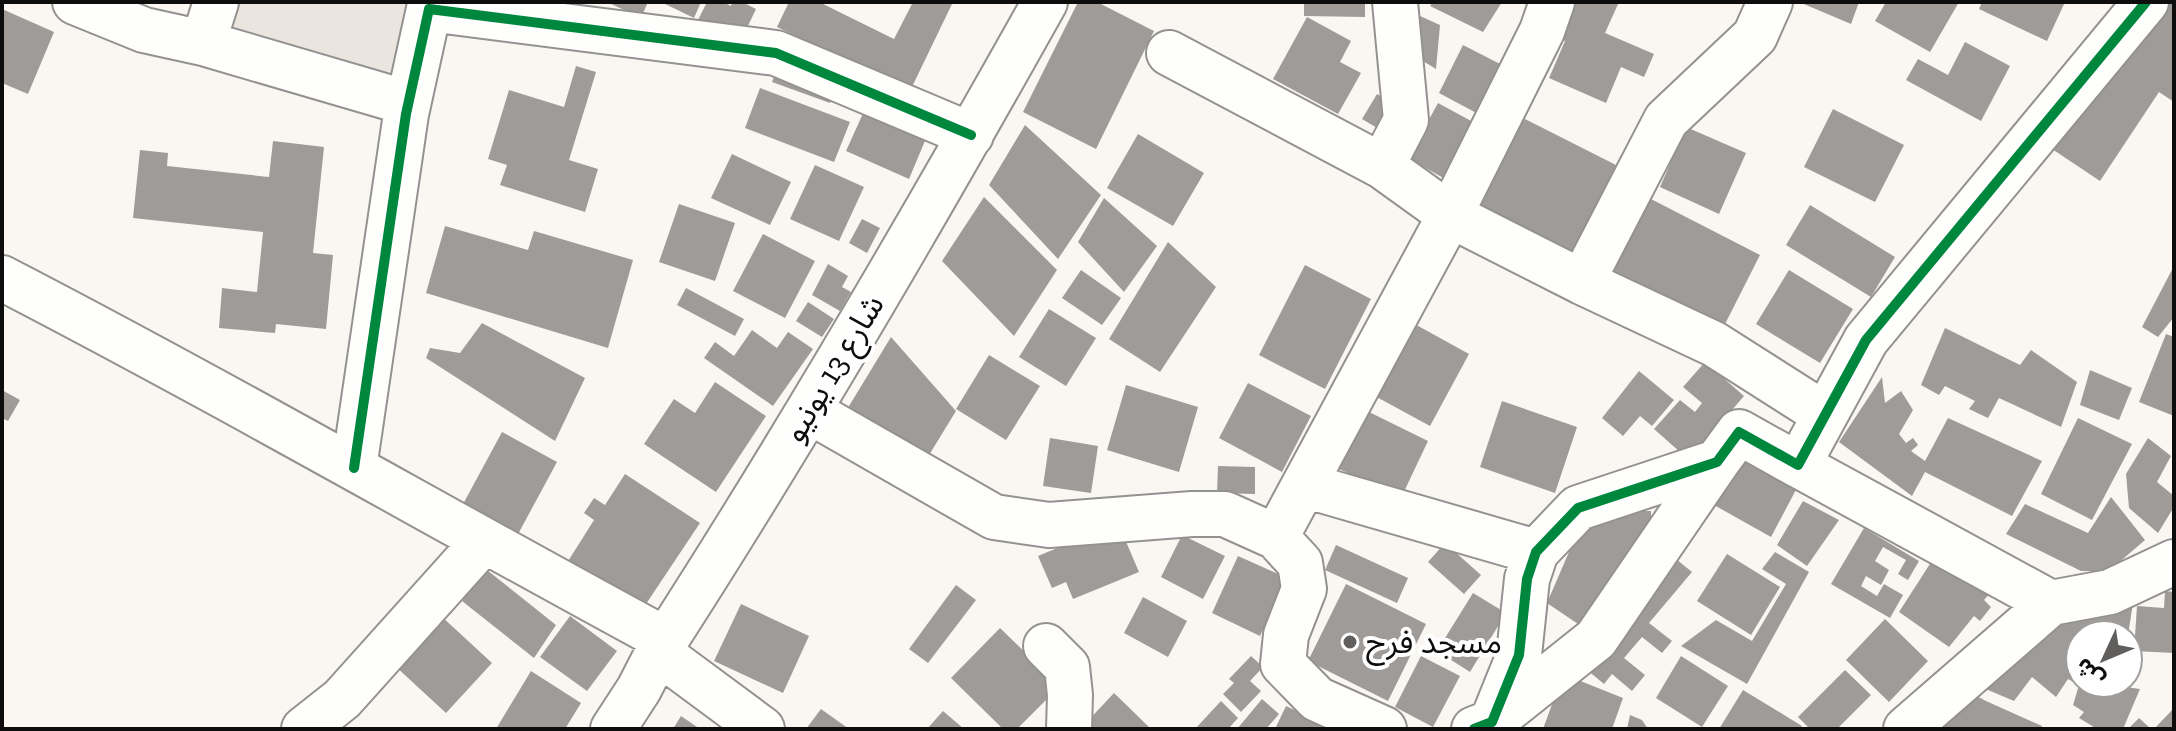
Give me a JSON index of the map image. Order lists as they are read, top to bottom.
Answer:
{
  "streets": {
    "street": ["شارع 13 يونيو"]
  },
  "places": ["مسجد فرح"],
  "north": "bottom left"
}
